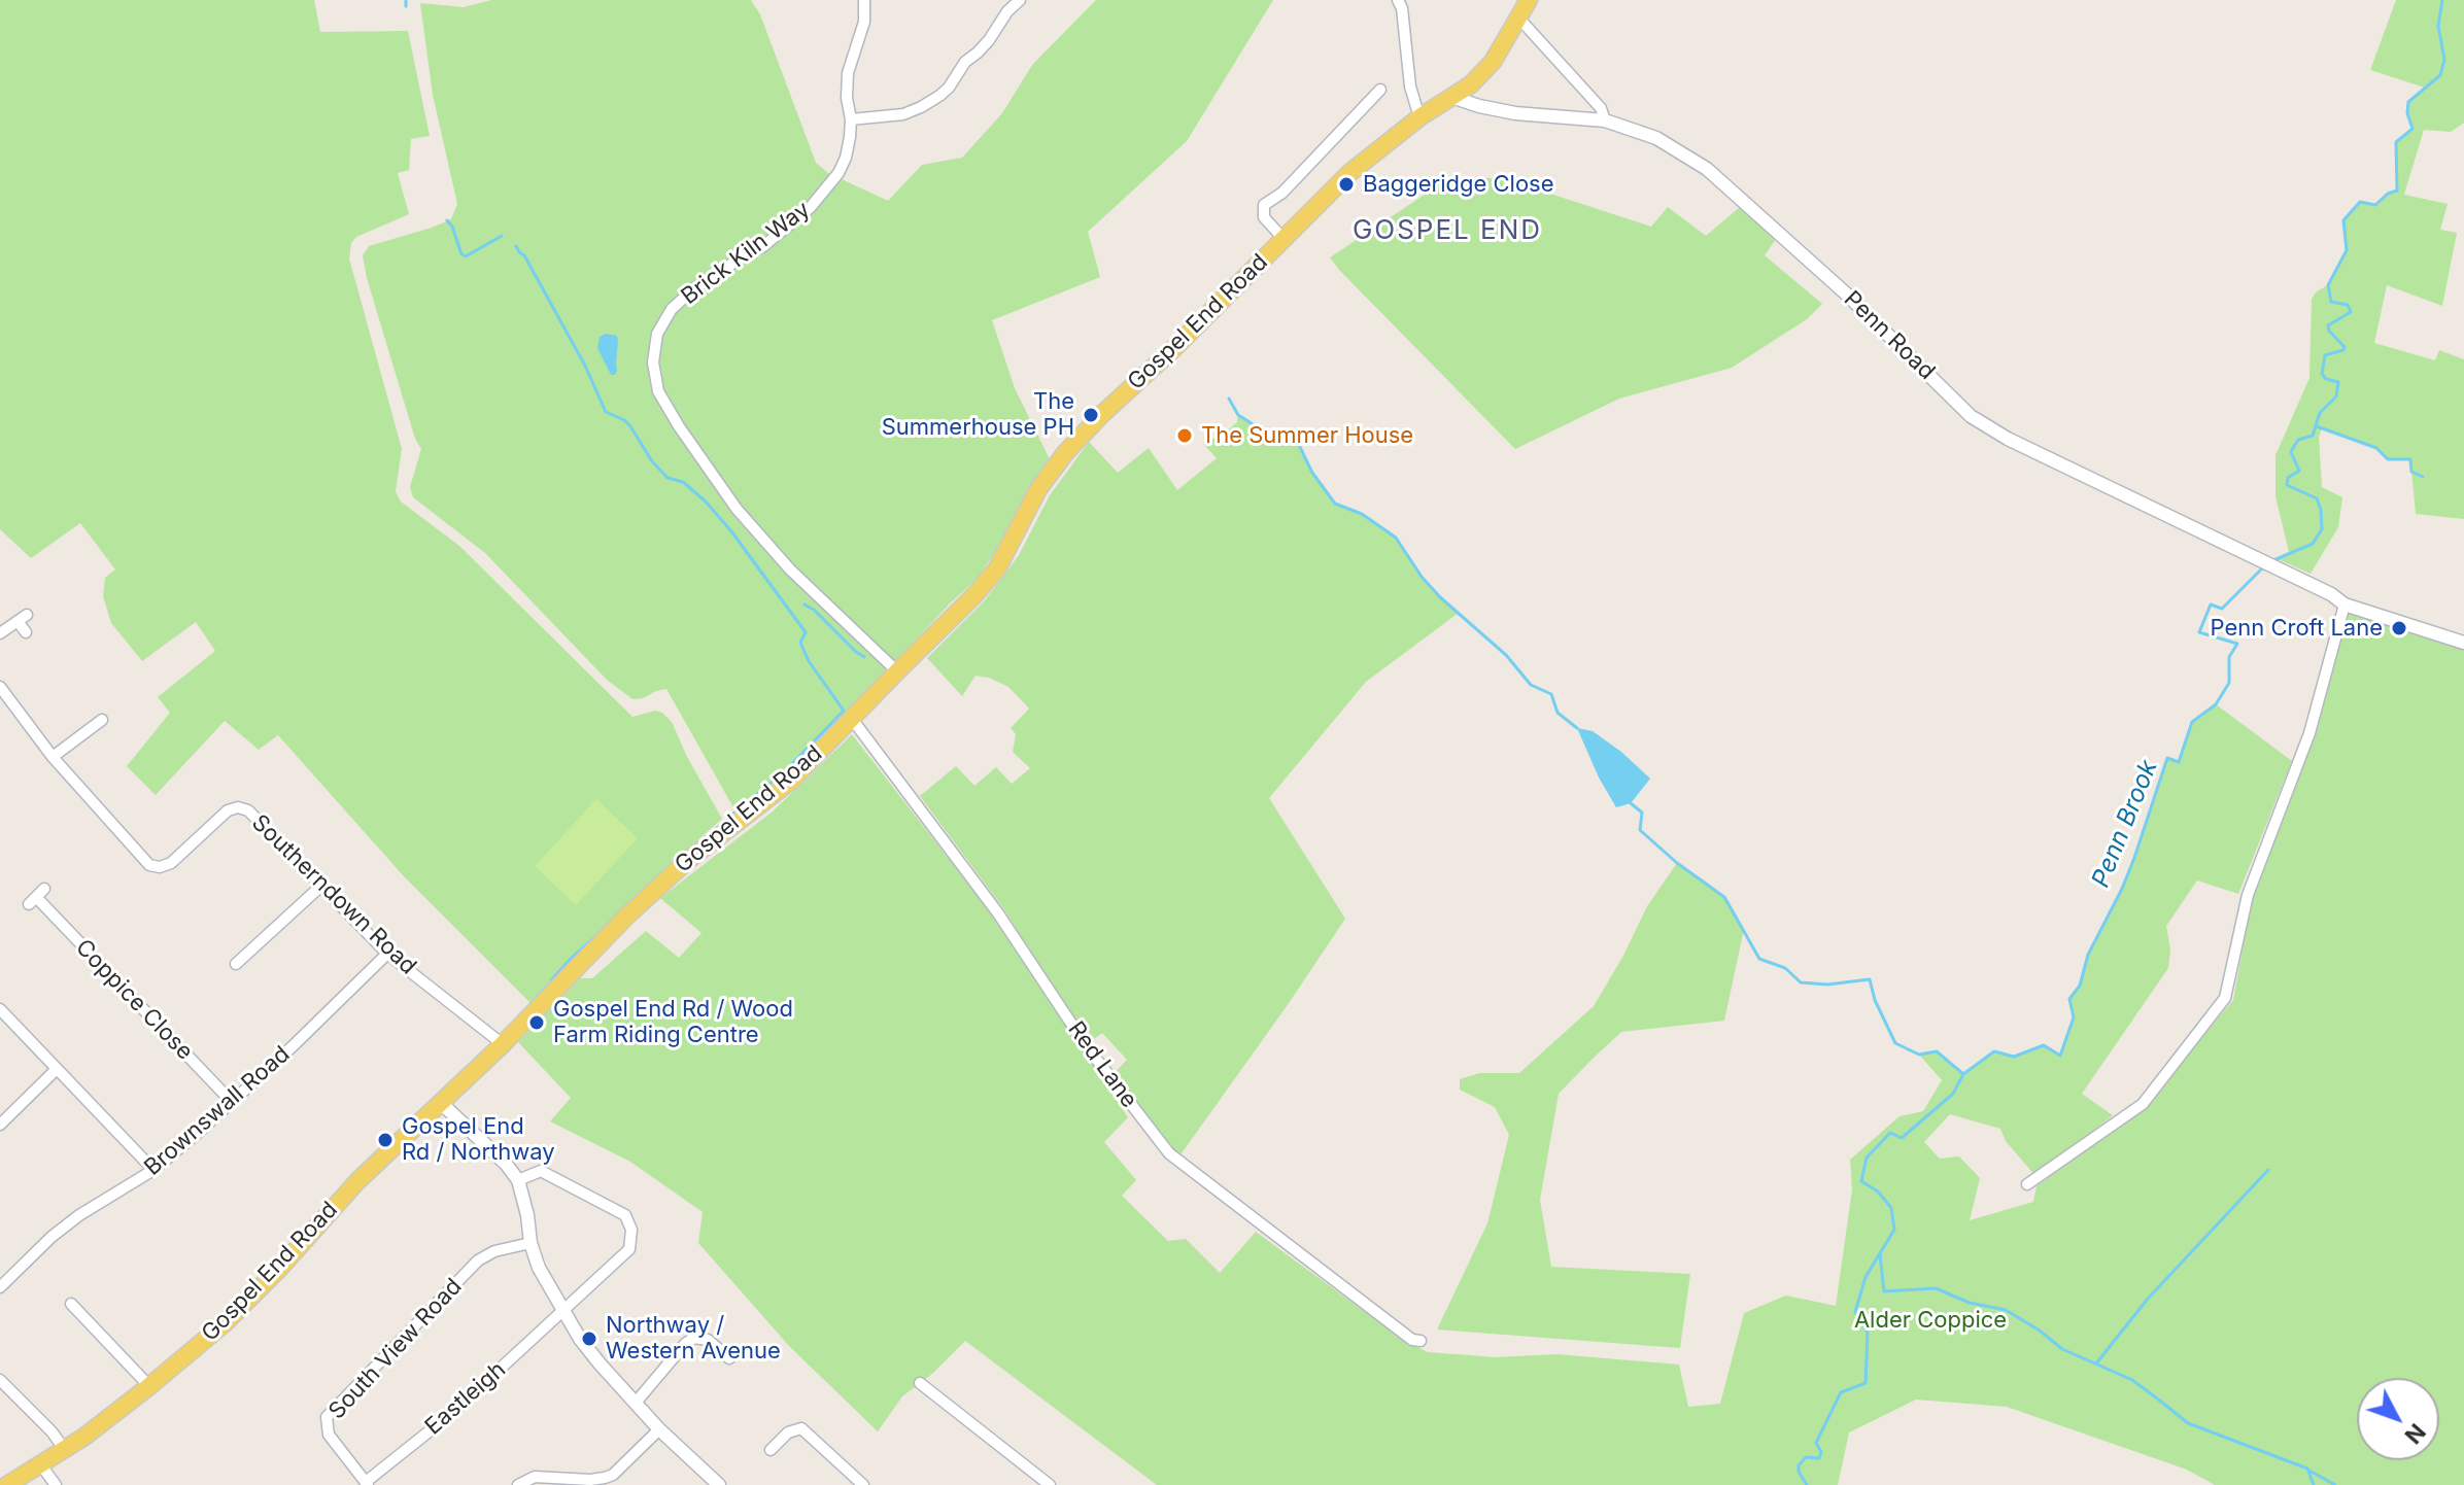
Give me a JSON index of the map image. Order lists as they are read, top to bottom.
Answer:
{
  "streets": {
    "main road": ["Gospel End Road"],
    "street": [
      "Brick Kiln Way",
      "Penn Road",
      "Southerndown Road",
      "Coppice Close",
      "Red Lane",
      "Brownswall Road",
      "South View Road",
      "Eastleigh"
    ]
  },
  "crossings": [
    ["Brick Kiln Way", "Gospel End Road"],
    ["Gospel End Road", "Penn Road"],
    ["Gospel End Road", "Southerndown Road"],
    ["Gospel End Road", "Red Lane"],
    ["Southerndown Road", "Brownswall Road"],
    ["Coppice Close", "Brownswall Road"],
    ["South View Road", "Eastleigh"]
  ],
  "districts": ["GOSPEL END"],
  "water": ["Penn Brook"],
  "parks": ["Alder Coppice"],
  "places": [
    "Baggeridge Close",
    "The Summerhouse PH",
    "The Summer House",
    "Penn Croft Lane",
    "Gospel End Rd / Wood Farm Riding Centre",
    "Gospel End Rd / Northway",
    "Northway / Western Avenue"
  ],
  "north": "bottom right"
}
